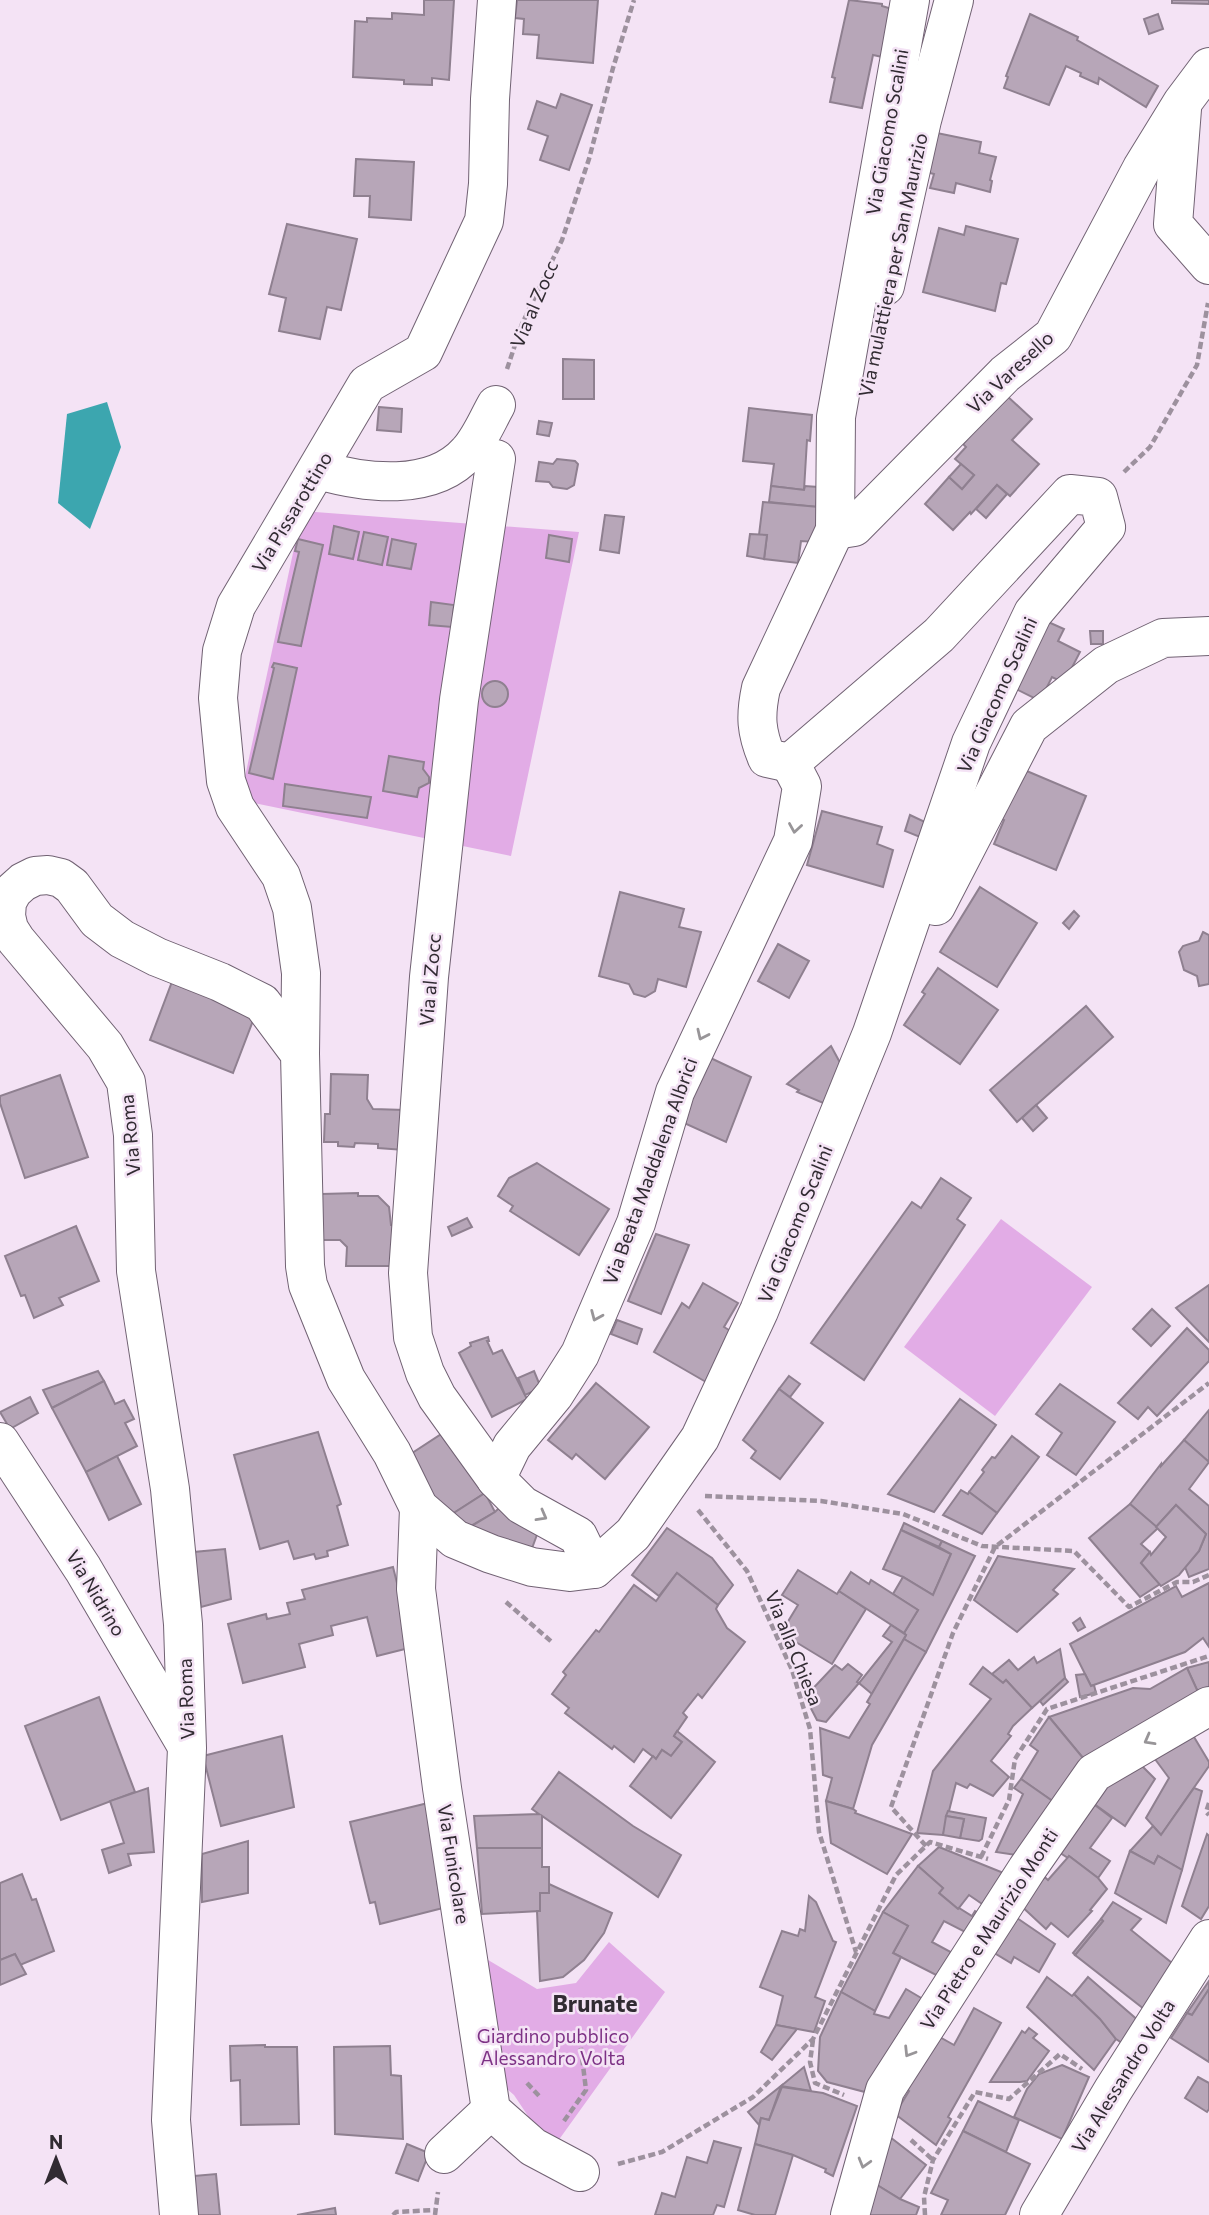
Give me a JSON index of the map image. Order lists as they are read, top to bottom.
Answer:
{
  "streets": {
    "street": [
      "Via Giacomo Scalini",
      "Via mulattiera per San Maurizio",
      "Via al Zocc",
      "Via Varesello",
      "Via Pissarottino",
      "Via Roma",
      "Via Beata Maddalena Albrici",
      "Via Nidrino",
      "Via Funicolare",
      "Via Pietro e Maurizio Monti",
      "Via Alessandro Volta"
    ],
    "path": ["Via alla Chiesa"]
  },
  "crossings": [
    ["Via Giacomo Scalini", "Via mulattiera per San Maurizio"],
    ["Via Giacomo Scalini", "Via Varesello"],
    ["Via Giacomo Scalini", "Via Beata Maddalena Albrici"],
    ["Via mulattiera per San Maurizio", "Via Varesello"],
    ["Via al Zocc", "Via Beata Maddalena Albrici"],
    ["Via Pissarottino", "Via Roma"],
    ["Via Roma", "Via Nidrino"]
  ],
  "one_way": ["Via Beata Maddalena Albrici", "Via Pietro e Maurizio Monti"],
  "districts": ["Brunate"],
  "parks": ["Giardino pubblico Alessandro Volta"],
  "north": "top"
}
